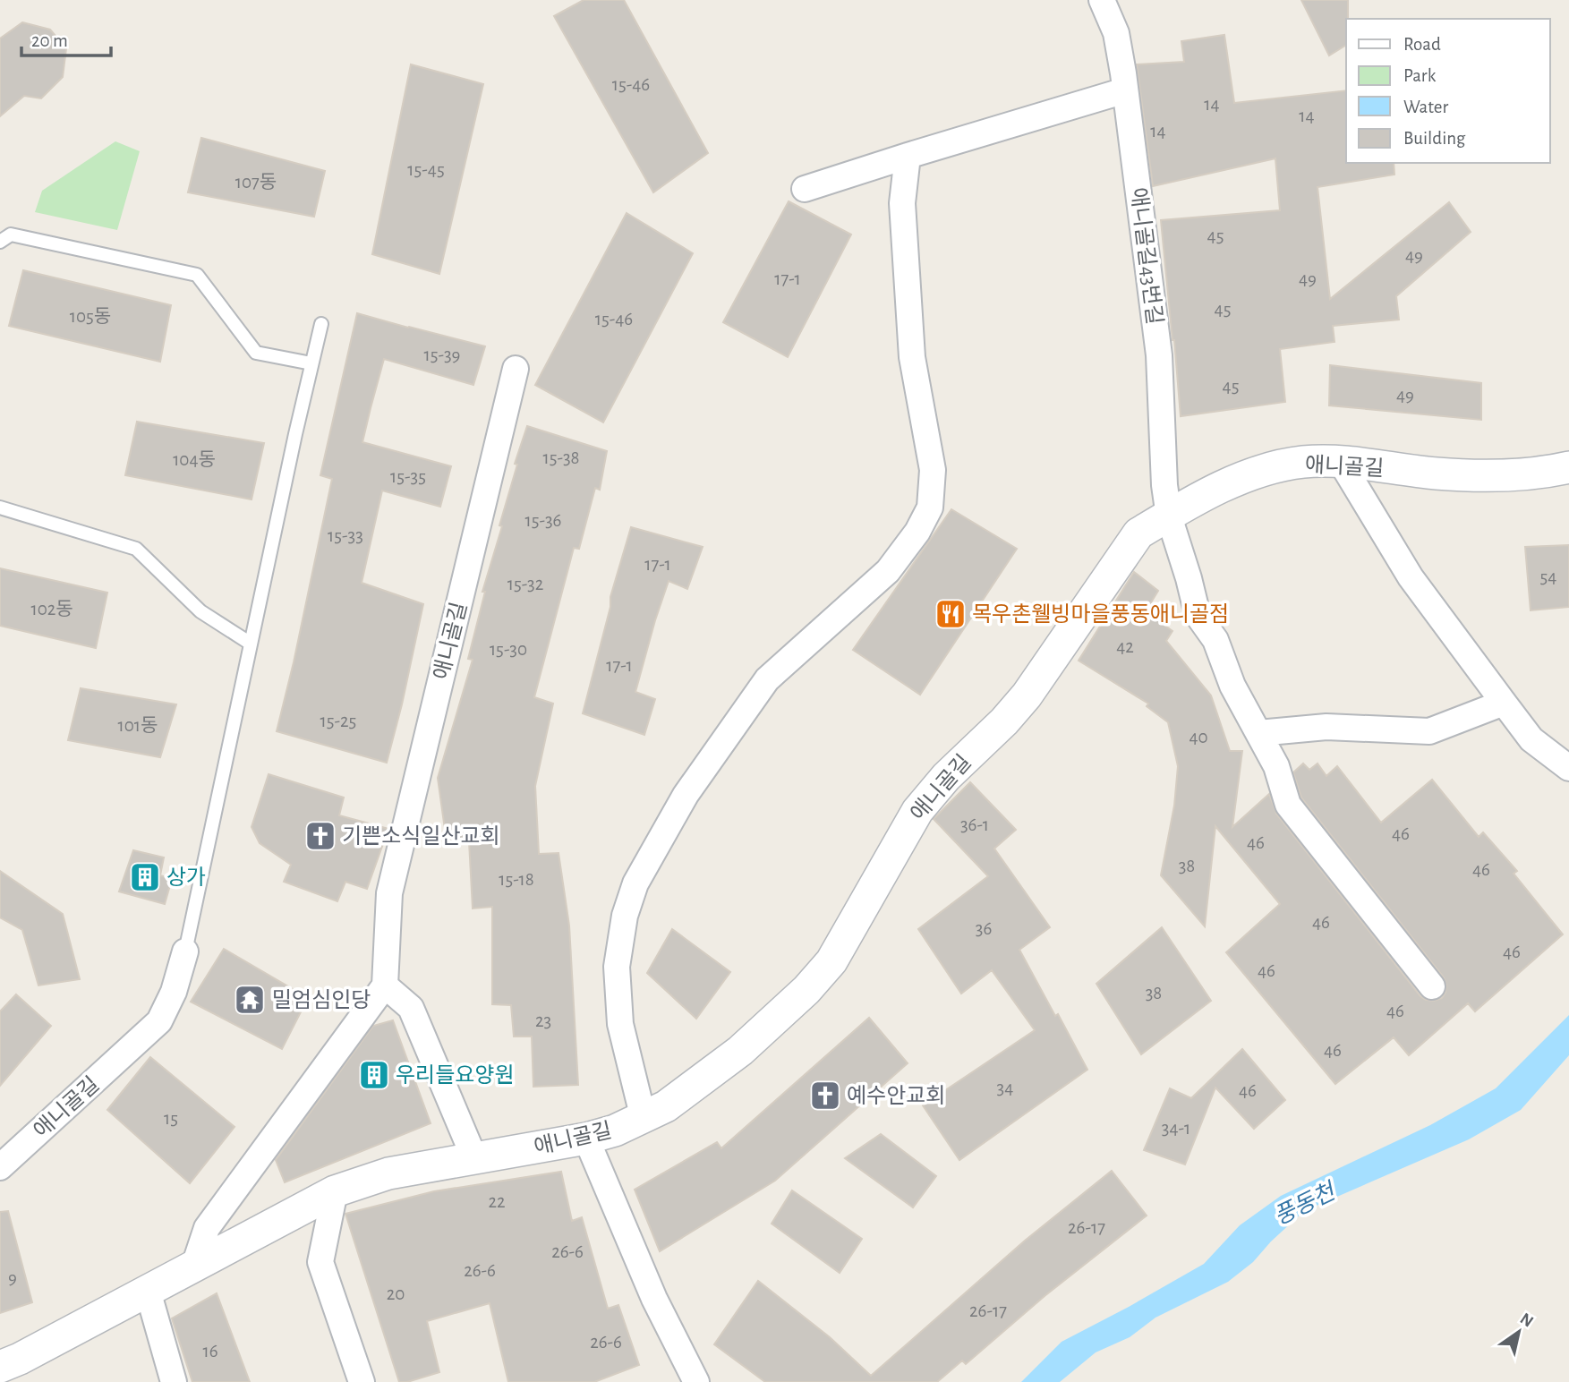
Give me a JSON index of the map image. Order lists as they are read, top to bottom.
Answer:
{
  "streets": {
    "street": ["애니골길43번길", "애니골길"]
  },
  "crossings": [
    ["애니골길43번길", "애니골길"]
  ],
  "water": ["풍동천"],
  "places": {
    "restaurant": ["목우촌웰빙마을풍동애니골점"],
    "church": ["기쁜소식일산교회", "예수안교회"],
    "building": ["상가", "우리들요양원"],
    "temple": ["밀엄심인당"]
  },
  "house_numbers": [
    "15-46",
    "14",
    "14",
    "14",
    "15-45",
    "107동",
    "45",
    "49",
    "17-1",
    "49",
    "45",
    "105동",
    "15-46",
    "15-39",
    "45",
    "49",
    "15-38",
    "104동",
    "15-35",
    "15-36",
    "15-33",
    "17-1",
    "54",
    "15-32",
    "102동",
    "42",
    "15-30",
    "17-1",
    "15-25",
    "101동",
    "40",
    "36-1",
    "46",
    "46",
    "38",
    "46",
    "15-18",
    "46",
    "36",
    "46",
    "46",
    "38",
    "46",
    "23",
    "46",
    "34",
    "46",
    "15",
    "34-1",
    "22",
    "26-17",
    "26-6",
    "26-6",
    "9",
    "20",
    "26-17",
    "26-6",
    "16"
  ],
  "legend": [
    "Road",
    "Park",
    "Water",
    "Building"
  ],
  "scale_bar": "20 m",
  "north": "top right"
}
